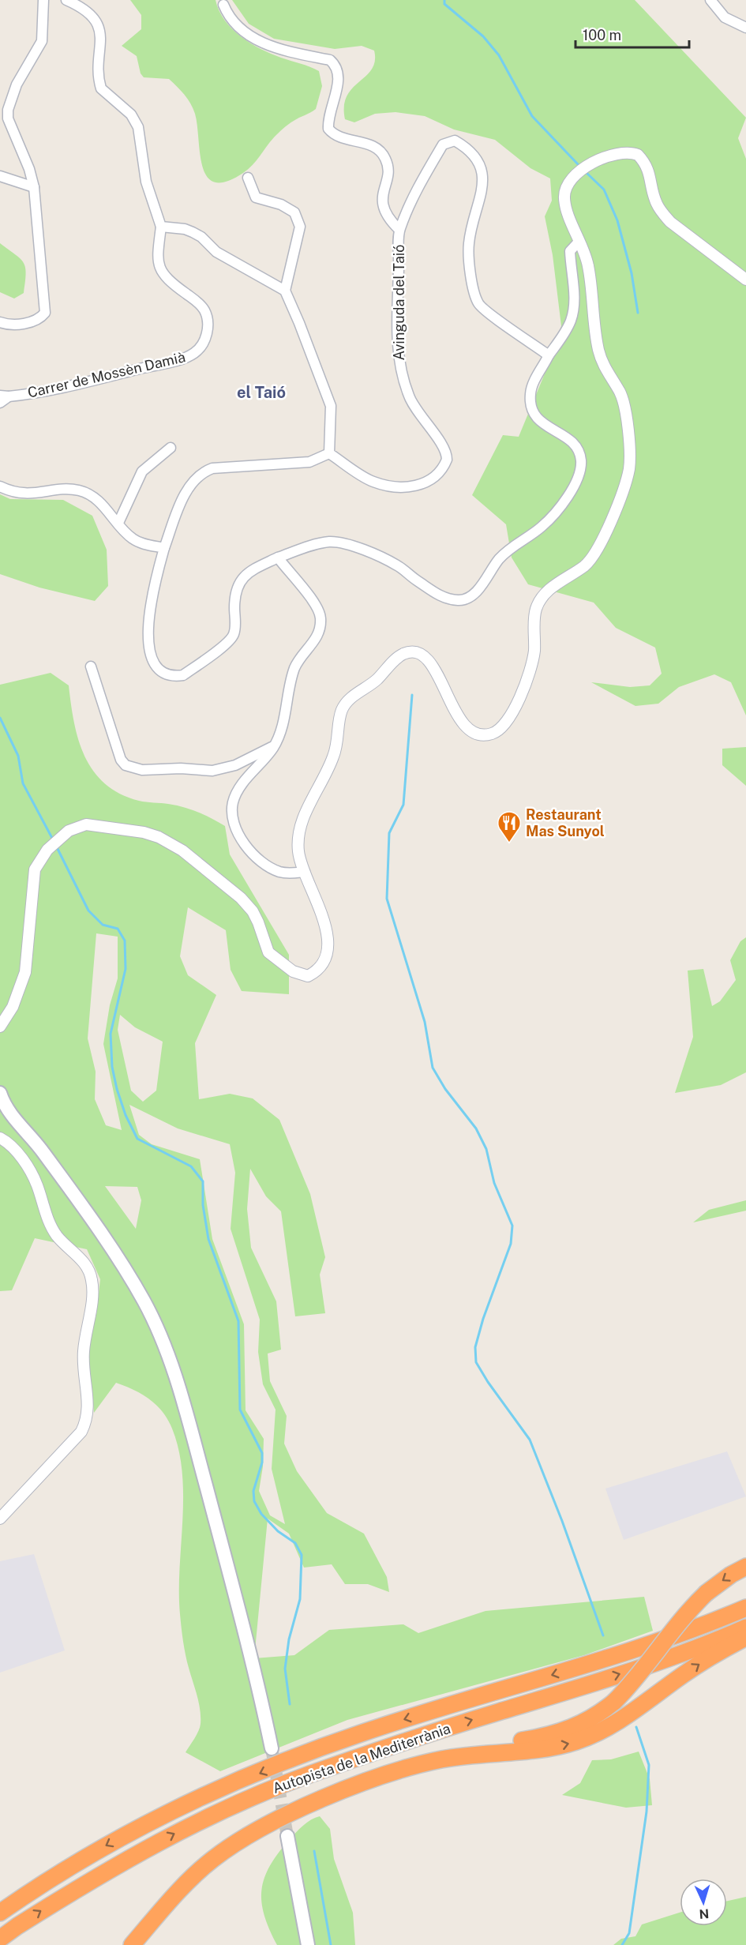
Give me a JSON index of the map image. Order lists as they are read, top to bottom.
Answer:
{
  "streets": {
    "highway": ["Autopista de la Mediterrània"],
    "street": ["Avinguda del Taió", "Carrer de Mossèn Damià"]
  },
  "districts": ["el Taió"],
  "places": {
    "restaurant": ["Restaurant Mas Sunyol"]
  },
  "scale_bar": "100 m",
  "north": "bottom"
}
